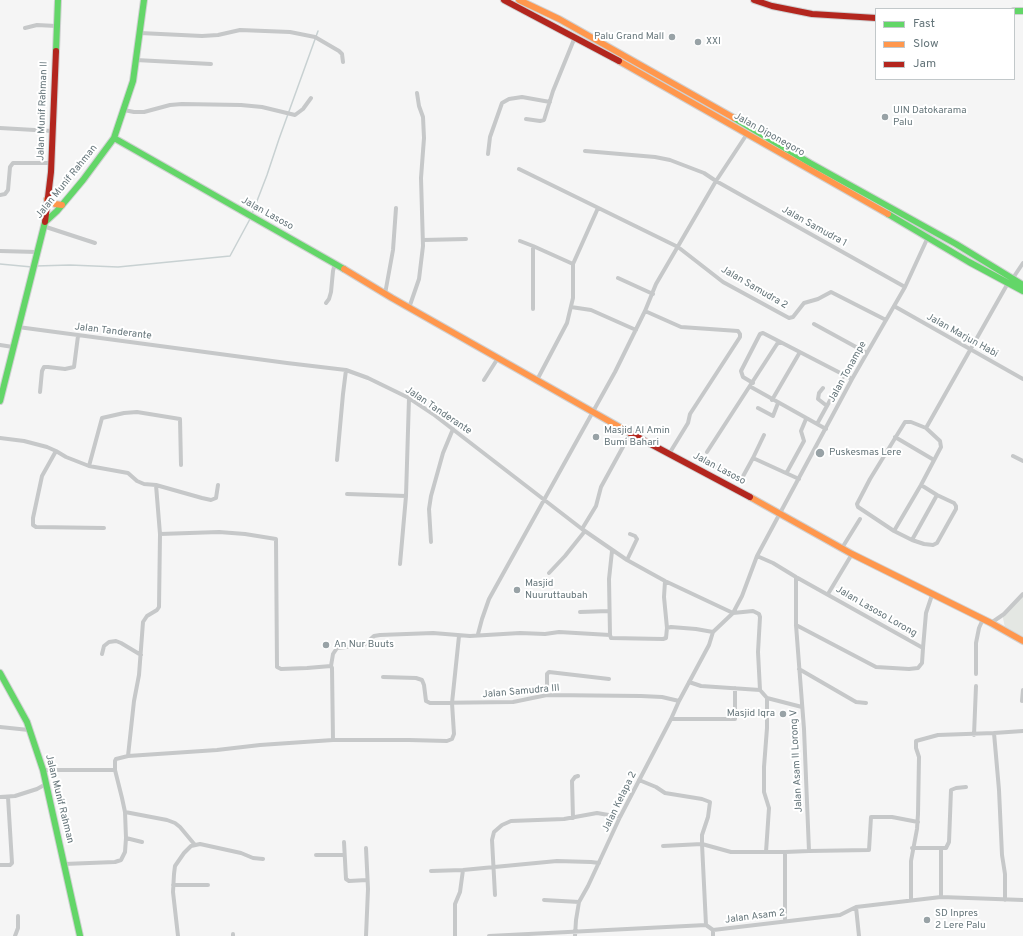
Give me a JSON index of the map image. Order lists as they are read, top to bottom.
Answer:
{
  "streets": {
    "main road": [
      "Jalan Munif Rahman II",
      "Jalan Diponegoro",
      "Jalan Munif Rahman",
      "Jalan Lasoso"
    ],
    "street": [
      "Jalan Samudra 1",
      "Jalan Samudra 2",
      "Jalan Tanderante",
      "Jalan Marjun Habi",
      "Jalan Tonampe",
      "Jalan Lasoso Lorong",
      "Jalan Samudra III",
      "Jalan Asam II Lorong V",
      "Jalan Kelapa 2",
      "Jalan Asam 2"
    ]
  },
  "crossings": [
    ["Jalan Munif Rahman II", "Jalan Munif Rahman"],
    ["Jalan Diponegoro", "Jalan Tonampe"],
    ["Jalan Munif Rahman", "Jalan Lasoso"],
    ["Jalan Munif Rahman", "Jalan Tanderante"],
    ["Jalan Lasoso", "Jalan Tonampe"],
    ["Jalan Lasoso", "Jalan Lasoso Lorong"],
    ["Jalan Samudra 1", "Jalan Tonampe"],
    ["Jalan Samudra 2", "Jalan Tonampe"],
    ["Jalan Tanderante", "Jalan Kelapa 2"],
    ["Jalan Marjun Habi", "Jalan Tonampe"],
    ["Jalan Tonampe", "Jalan Lasoso Lorong"],
    ["Jalan Tonampe", "Jalan Kelapa 2"],
    ["Jalan Lasoso Lorong", "Jalan Asam II Lorong V"],
    ["Jalan Lasoso Lorong", "Jalan Kelapa 2"],
    ["Jalan Samudra III", "Jalan Kelapa 2"]
  ],
  "places": [
    "Palu Grand Mall",
    "XXI",
    "UIN Datokarama Palu",
    "Masjid Al Amin Bumi Bahari",
    "Puskesmas Lere",
    "Masjid Nuuruttaubah",
    "An Nur Buuts",
    "Masjid Iqra",
    "SD Inpres 2 Lere Palu"
  ],
  "legend": ["Fast", "Slow", "Jam"]
}
